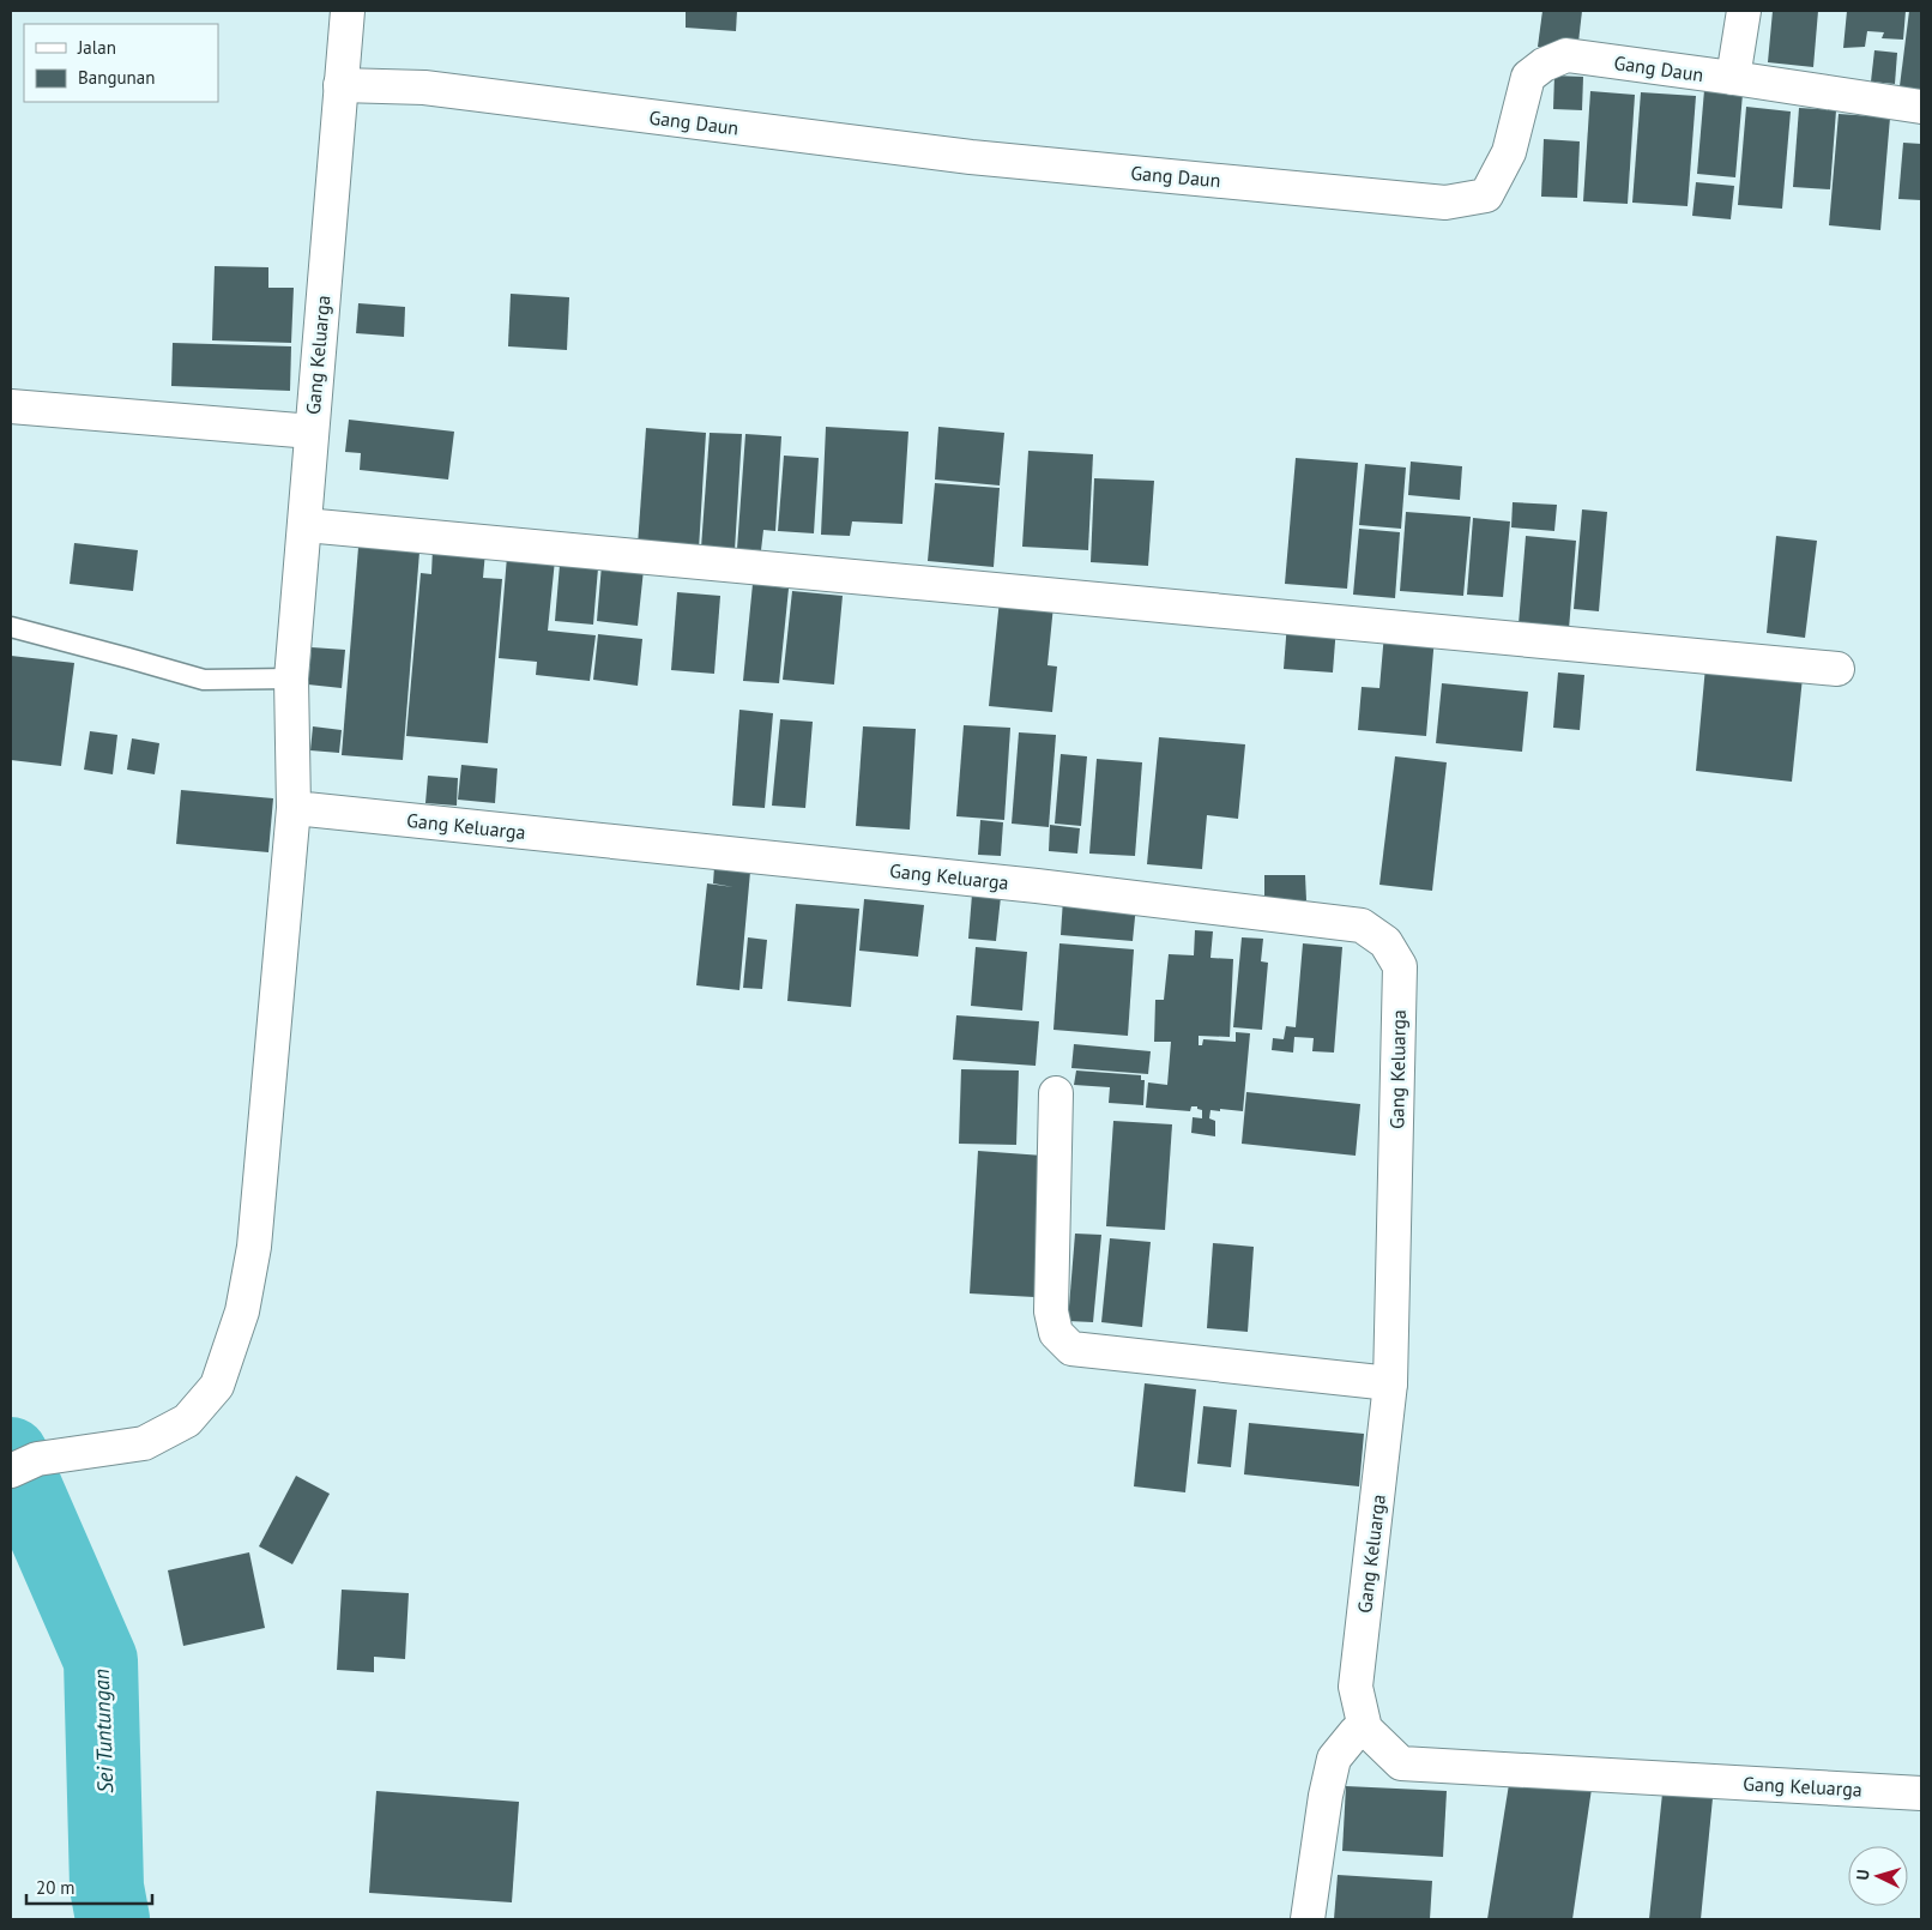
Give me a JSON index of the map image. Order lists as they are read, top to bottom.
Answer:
{
  "streets": {
    "street": ["Gang Daun", "Gang Keluarga"]
  },
  "crossings": [
    ["Gang Daun", "Gang Keluarga"]
  ],
  "water": ["Sei Tuntungan"],
  "legend": ["Jalan", "Bangunan"],
  "scale_bar": "20 m",
  "north": "left"
}
